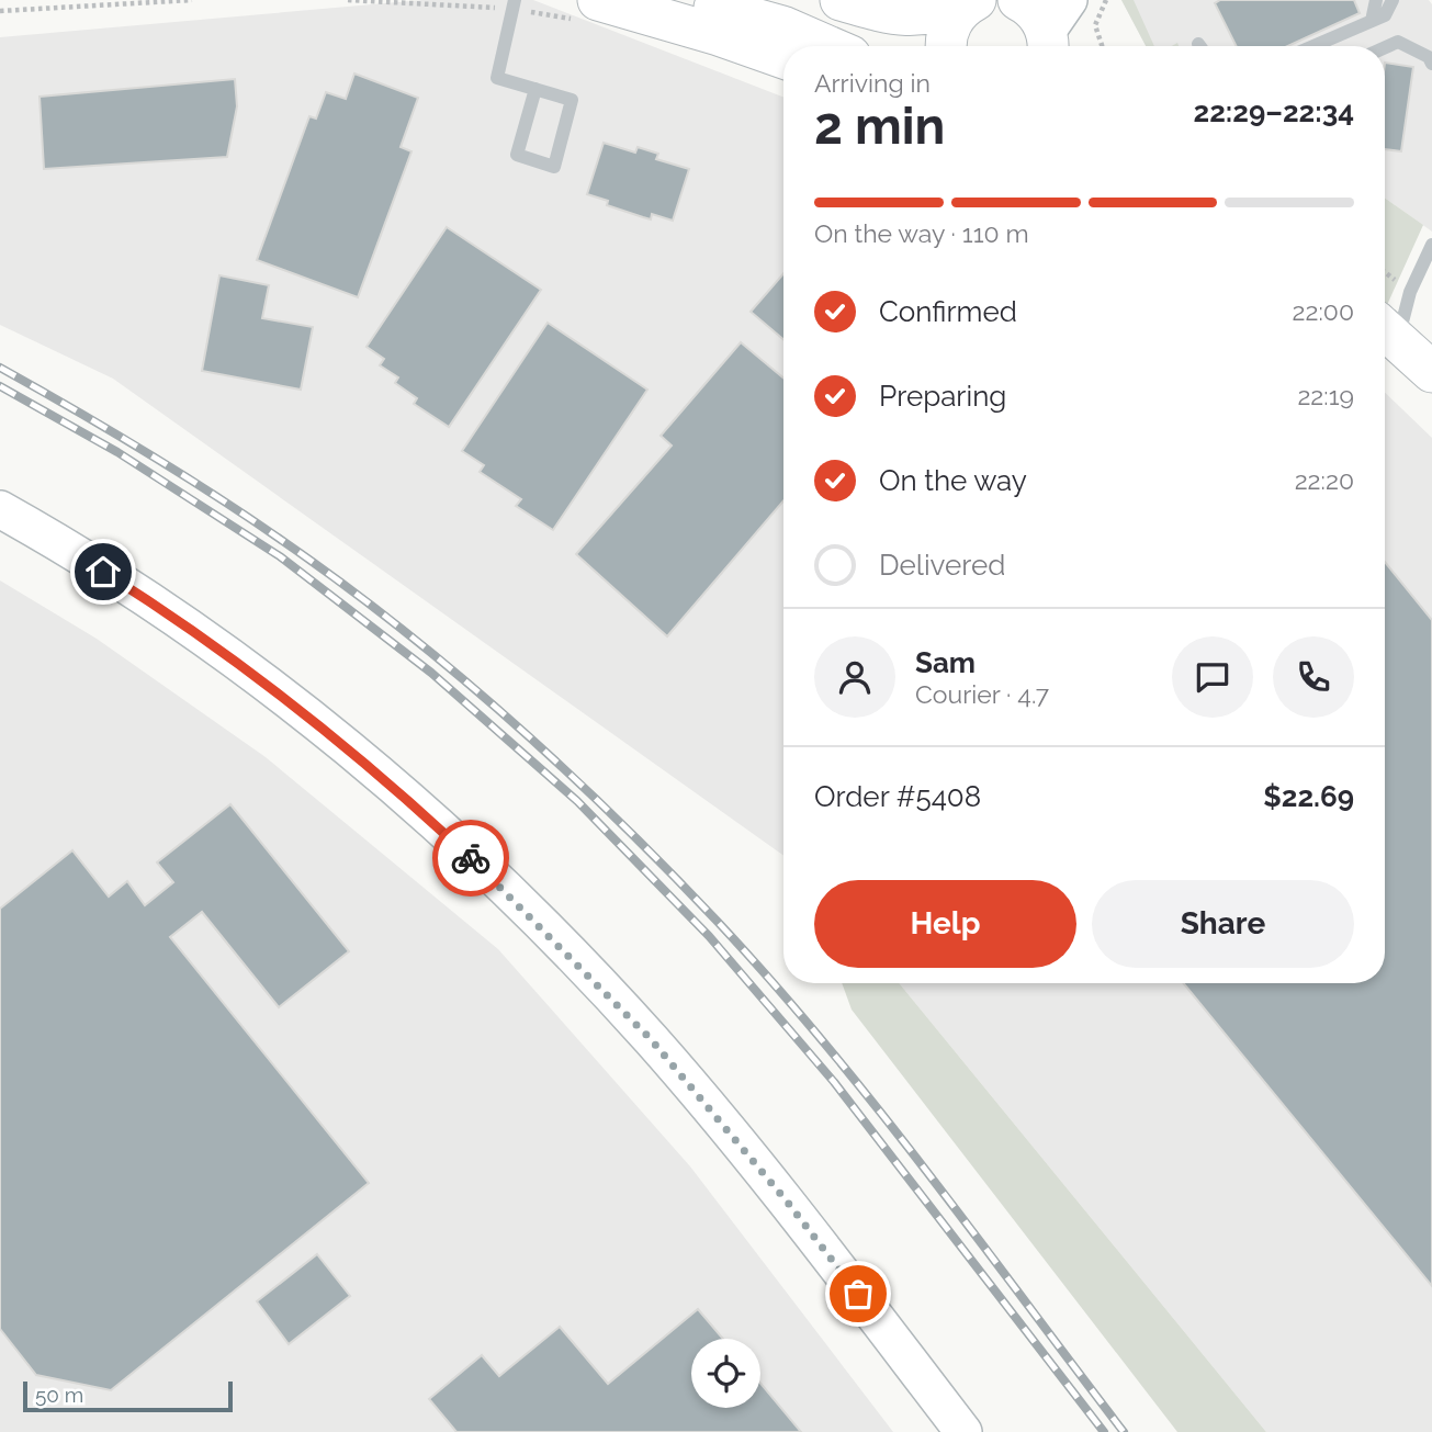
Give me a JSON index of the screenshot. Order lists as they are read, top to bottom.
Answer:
{
  "scale_bar": "50 m",
  "page": {
    "heading": ["2 min", "Arriving in", "22:29–22:34"],
    "panel": [
      "Sam",
      "Courier · 4.7",
      "Order #5408",
      "$22.69"
    ],
    "bar": "On the way · 110 m",
    "list": [
      ["Confirmed", "22:00"],
      ["Preparing", "22:19"],
      ["On the way", "22:20"],
      "Delivered"
    ],
    "buttons": ["Help", "Share"],
    "scale": "50 m"
  }
}
